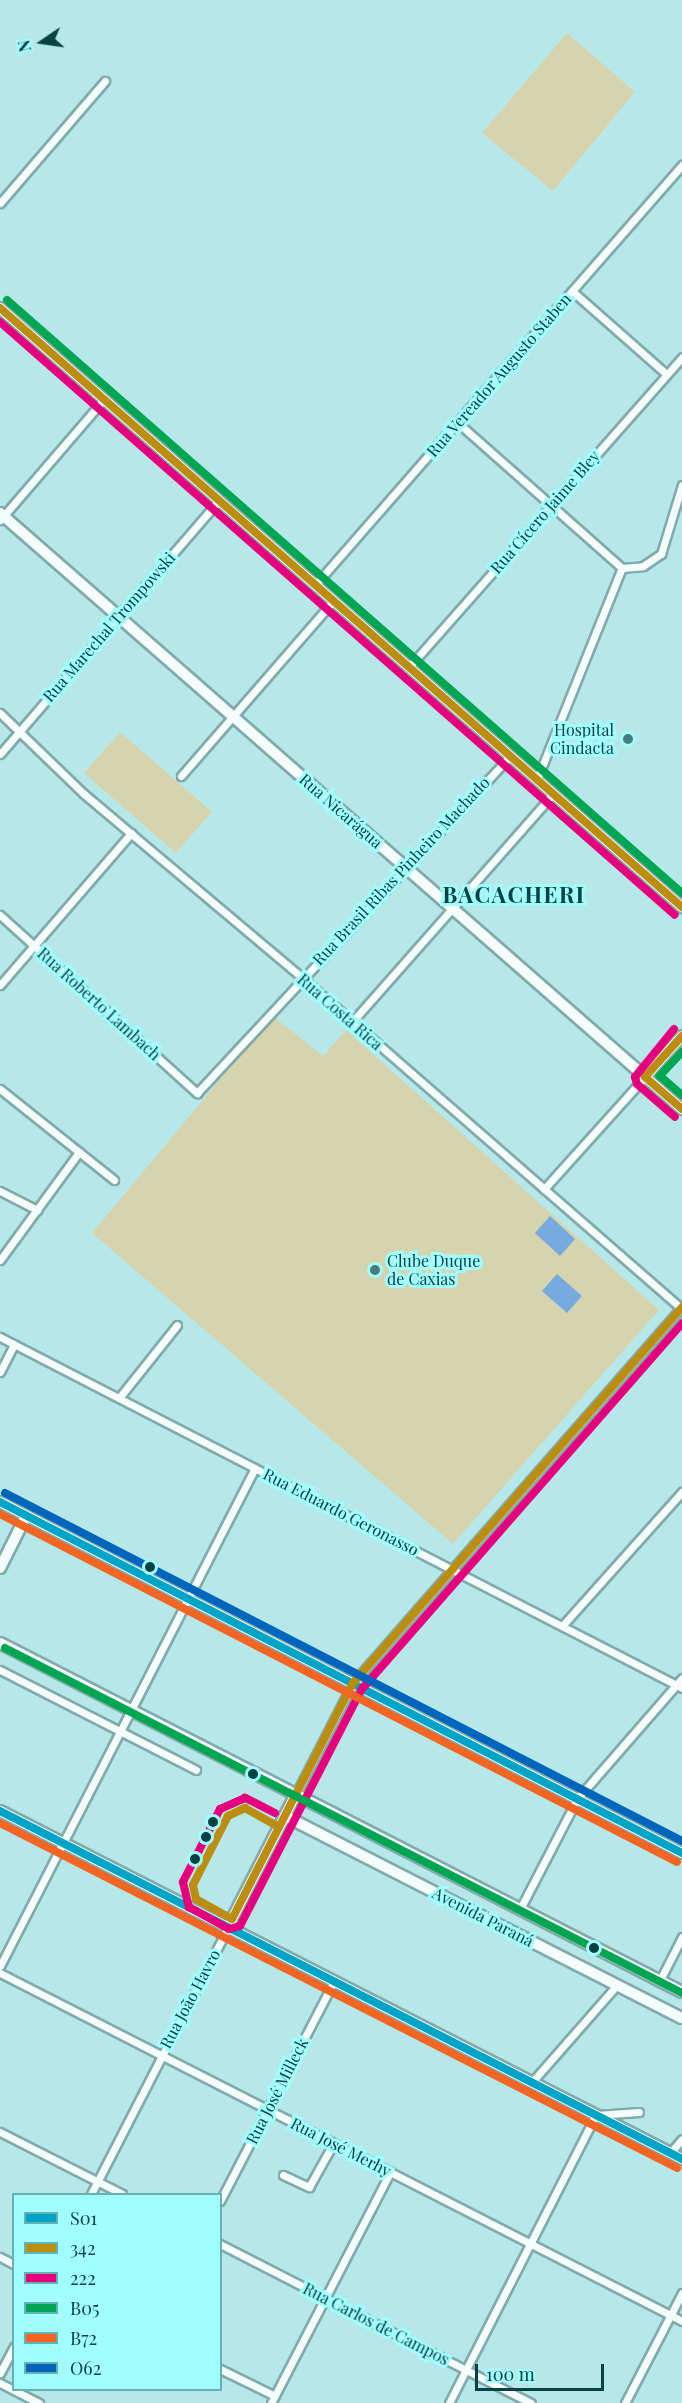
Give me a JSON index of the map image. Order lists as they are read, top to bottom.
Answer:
{
  "streets": {
    "main road": ["Rua Nicarágua", "Avenida Paraná", "Rua João Havro"],
    "street": [
      "Rua Vereador Augusto Staben",
      "Rua Cícero Jaime Bley",
      "Rua Marechal Trompowski",
      "Rua Brasil Ribas Pinheiro Machado",
      "Rua Roberto Lambach",
      "Rua Costa Rica",
      "Rua Eduardo Geronasso",
      "Rua José Milleck",
      "Rua José Merhy",
      "Rua Carlos de Campos"
    ]
  },
  "crossings": [
    ["Rua Marechal Trompowski", "Rua Nicarágua"],
    ["Rua Marechal Trompowski", "Rua Costa Rica"],
    ["Rua Nicarágua", "Rua Brasil Ribas Pinheiro Machado"],
    ["Rua Brasil Ribas Pinheiro Machado", "Rua Roberto Lambach"],
    ["Rua Brasil Ribas Pinheiro Machado", "Rua Costa Rica"],
    ["Avenida Paraná", "Rua João Havro"],
    ["Rua João Havro", "Rua José Merhy"],
    ["Rua José Milleck", "Rua José Merhy"]
  ],
  "districts": ["BACACHERI"],
  "places": ["Hospital Cindacta", "Clube Duque de Caxias"],
  "lines": [
    "transit line B05",
    "transit line 342",
    "transit line 222",
    "transit line O62",
    "transit line S01",
    "transit line B72"
  ],
  "legend": [
    "S01",
    "342",
    "222",
    "B05",
    "B72",
    "O62"
  ],
  "scale_bar": "100 m",
  "north": "left"
}
